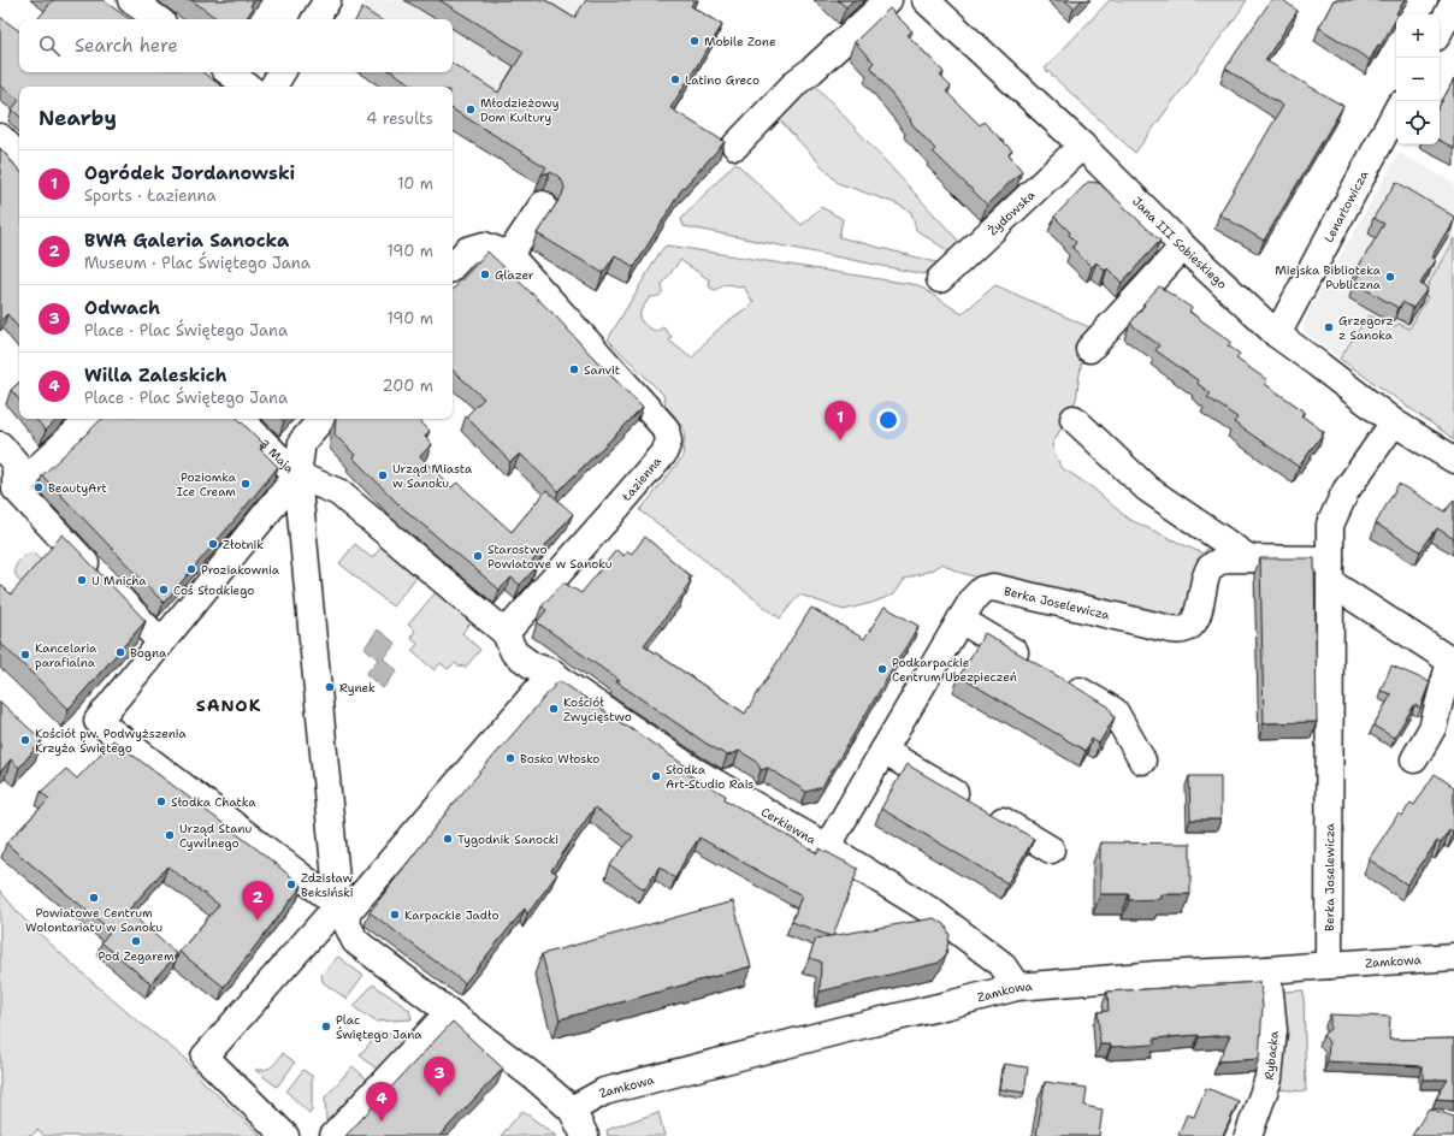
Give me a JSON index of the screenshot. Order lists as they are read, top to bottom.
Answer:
{
  "streets": {
    "street": [
      "Lenartowicza",
      "Żydowska",
      "Jana III Sobieskiego",
      "3 Maja",
      "Łazienna",
      "Berka Joselewicza",
      "Cerkiewna",
      "Zamkowa",
      "Rybacka"
    ]
  },
  "crossings": [
    ["Lenartowicza", "Jana III Sobieskiego"],
    ["Żydowska", "Jana III Sobieskiego"],
    ["Jana III Sobieskiego", "Berka Joselewicza"],
    ["Berka Joselewicza", "Zamkowa"],
    ["Cerkiewna", "Zamkowa"],
    ["Zamkowa", "Rybacka"]
  ],
  "districts": ["SANOK"],
  "places": [
    "Mobile Zone",
    "Latino Greco",
    "Młodzieżowy Dom Kultury",
    "Glazer",
    "Miejska Biblioteka Publiczna",
    "Grzegorz z Sanoka",
    "Sanvit",
    "Urząd Miasta w Sanoku",
    "Poziomka Ice Cream",
    "BeautyArt",
    "Złotnik",
    "Starostwo Powiatowe w Sanoku",
    "Proziakownia",
    "U Mnicha",
    "Coś Słodkiego",
    "Bogna",
    "Kancelaria parafialna",
    "Podkarpackie Centrum Ubezpieczeń",
    "Rynek",
    "Kościół Zwycięstwo",
    "Kościół pw. Podwyższenia Krzyża Świętego",
    "Bosko Włosko",
    "Słodka Art-Studio Rais",
    "Słodka Chatka",
    "Urząd Stanu Cywilnego",
    "Tygodnik Sanocki",
    "Zdzisław Beksiński",
    "Powiatowe Centrum Wolontariatu w Sanoku",
    "Karpackie Jadło",
    "Pod Zegarem",
    "Plac Świętego Jana"
  ],
  "page": {
    "map_buttons": ["+", "−"],
    "search": "Search here",
    "heading": ["Nearby", "4 results"],
    "list": [
      {
        "mark": "1",
        "name": "Ogródek Jordanowski",
        "note": "Sports · Łazienna",
        "value": "10 m"
      },
      {
        "mark": "2",
        "name": "BWA Galeria Sanocka",
        "note": "Museum · Plac Świętego Jana",
        "value": "190 m"
      },
      {
        "mark": "3",
        "name": "Odwach",
        "note": "Place · Plac Świętego Jana",
        "value": "190 m"
      },
      {
        "mark": "4",
        "name": "Willa Zaleskich",
        "note": "Place · Plac Świętego Jana",
        "value": "200 m"
      }
    ],
    "pins": [
      "1",
      "2",
      "3",
      "4"
    ]
  }
}
